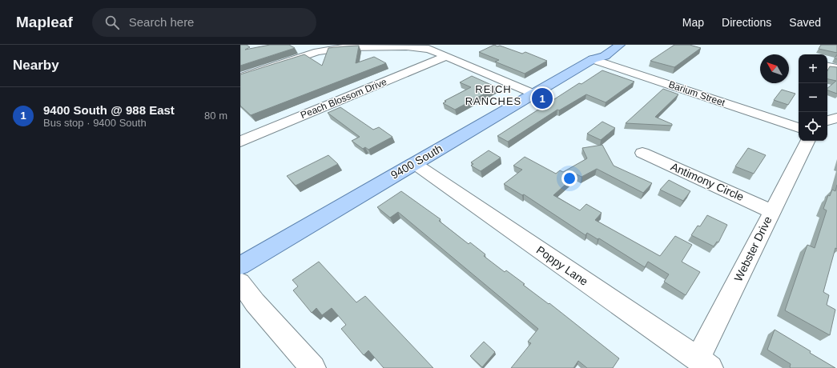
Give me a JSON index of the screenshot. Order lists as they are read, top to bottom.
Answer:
{
  "streets": {
    "main road": ["9400 South"],
    "street": [
      "Barium Street",
      "Peach Blossom Drive",
      "Antimony Circle",
      "Webster Drive",
      "Poppy Lane"
    ]
  },
  "crossings": [
    ["Barium Street", "9400 South"],
    ["9400 South", "Poppy Lane"],
    ["Antimony Circle", "Webster Drive"],
    ["Webster Drive", "Poppy Lane"]
  ],
  "districts": ["REICH RANCHES"],
  "north": "top left",
  "page": {
    "header": "Mapleaf",
    "search": "Search here",
    "nav": ["Map", "Directions", "Saved"],
    "heading": "Nearby",
    "map_buttons": ["+", "−"],
    "list": [
      {
        "mark": "1",
        "name": "9400 South @ 988 East",
        "note": "Bus stop · 9400 South",
        "value": "80 m"
      }
    ],
    "pins": "1"
  }
}
